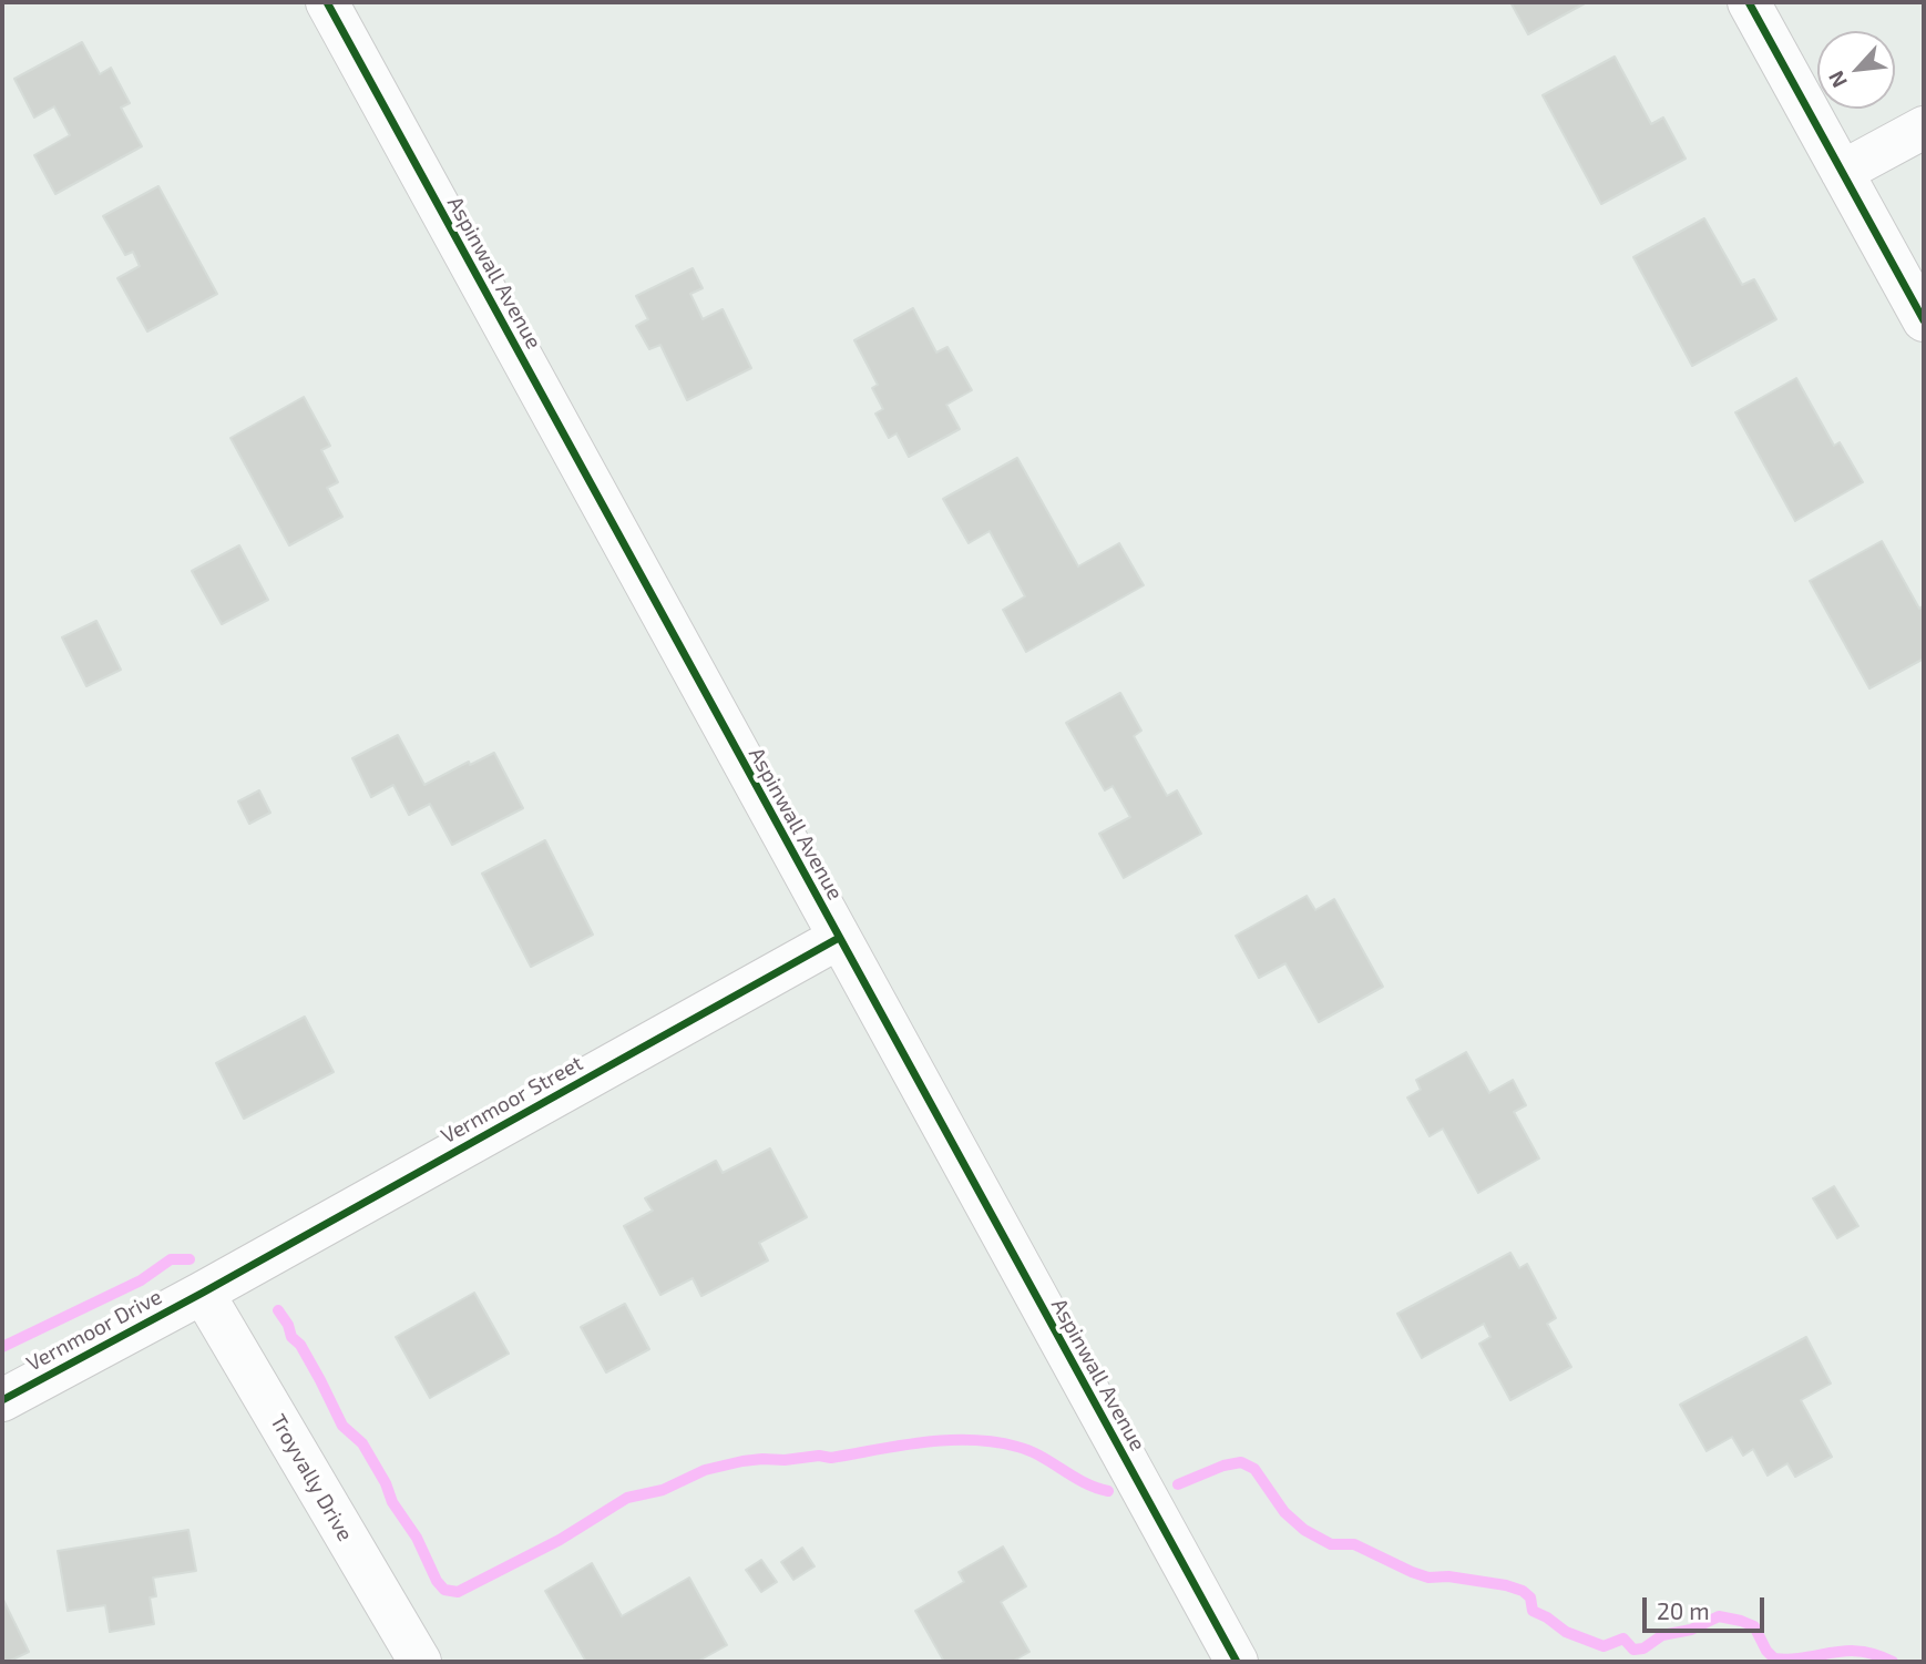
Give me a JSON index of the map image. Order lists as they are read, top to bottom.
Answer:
{
  "streets": {
    "street": [
      "Aspinwall Avenue",
      "Vernmoor Street",
      "Vernmoor Drive",
      "Troyvally Drive"
    ]
  },
  "crossings": [
    ["Aspinwall Avenue", "Vernmoor Street"],
    ["Vernmoor Street", "Vernmoor Drive"],
    ["Vernmoor Street", "Troyvally Drive"],
    ["Vernmoor Drive", "Troyvally Drive"]
  ],
  "scale_bar": "20 m",
  "north": "bottom left"
}
